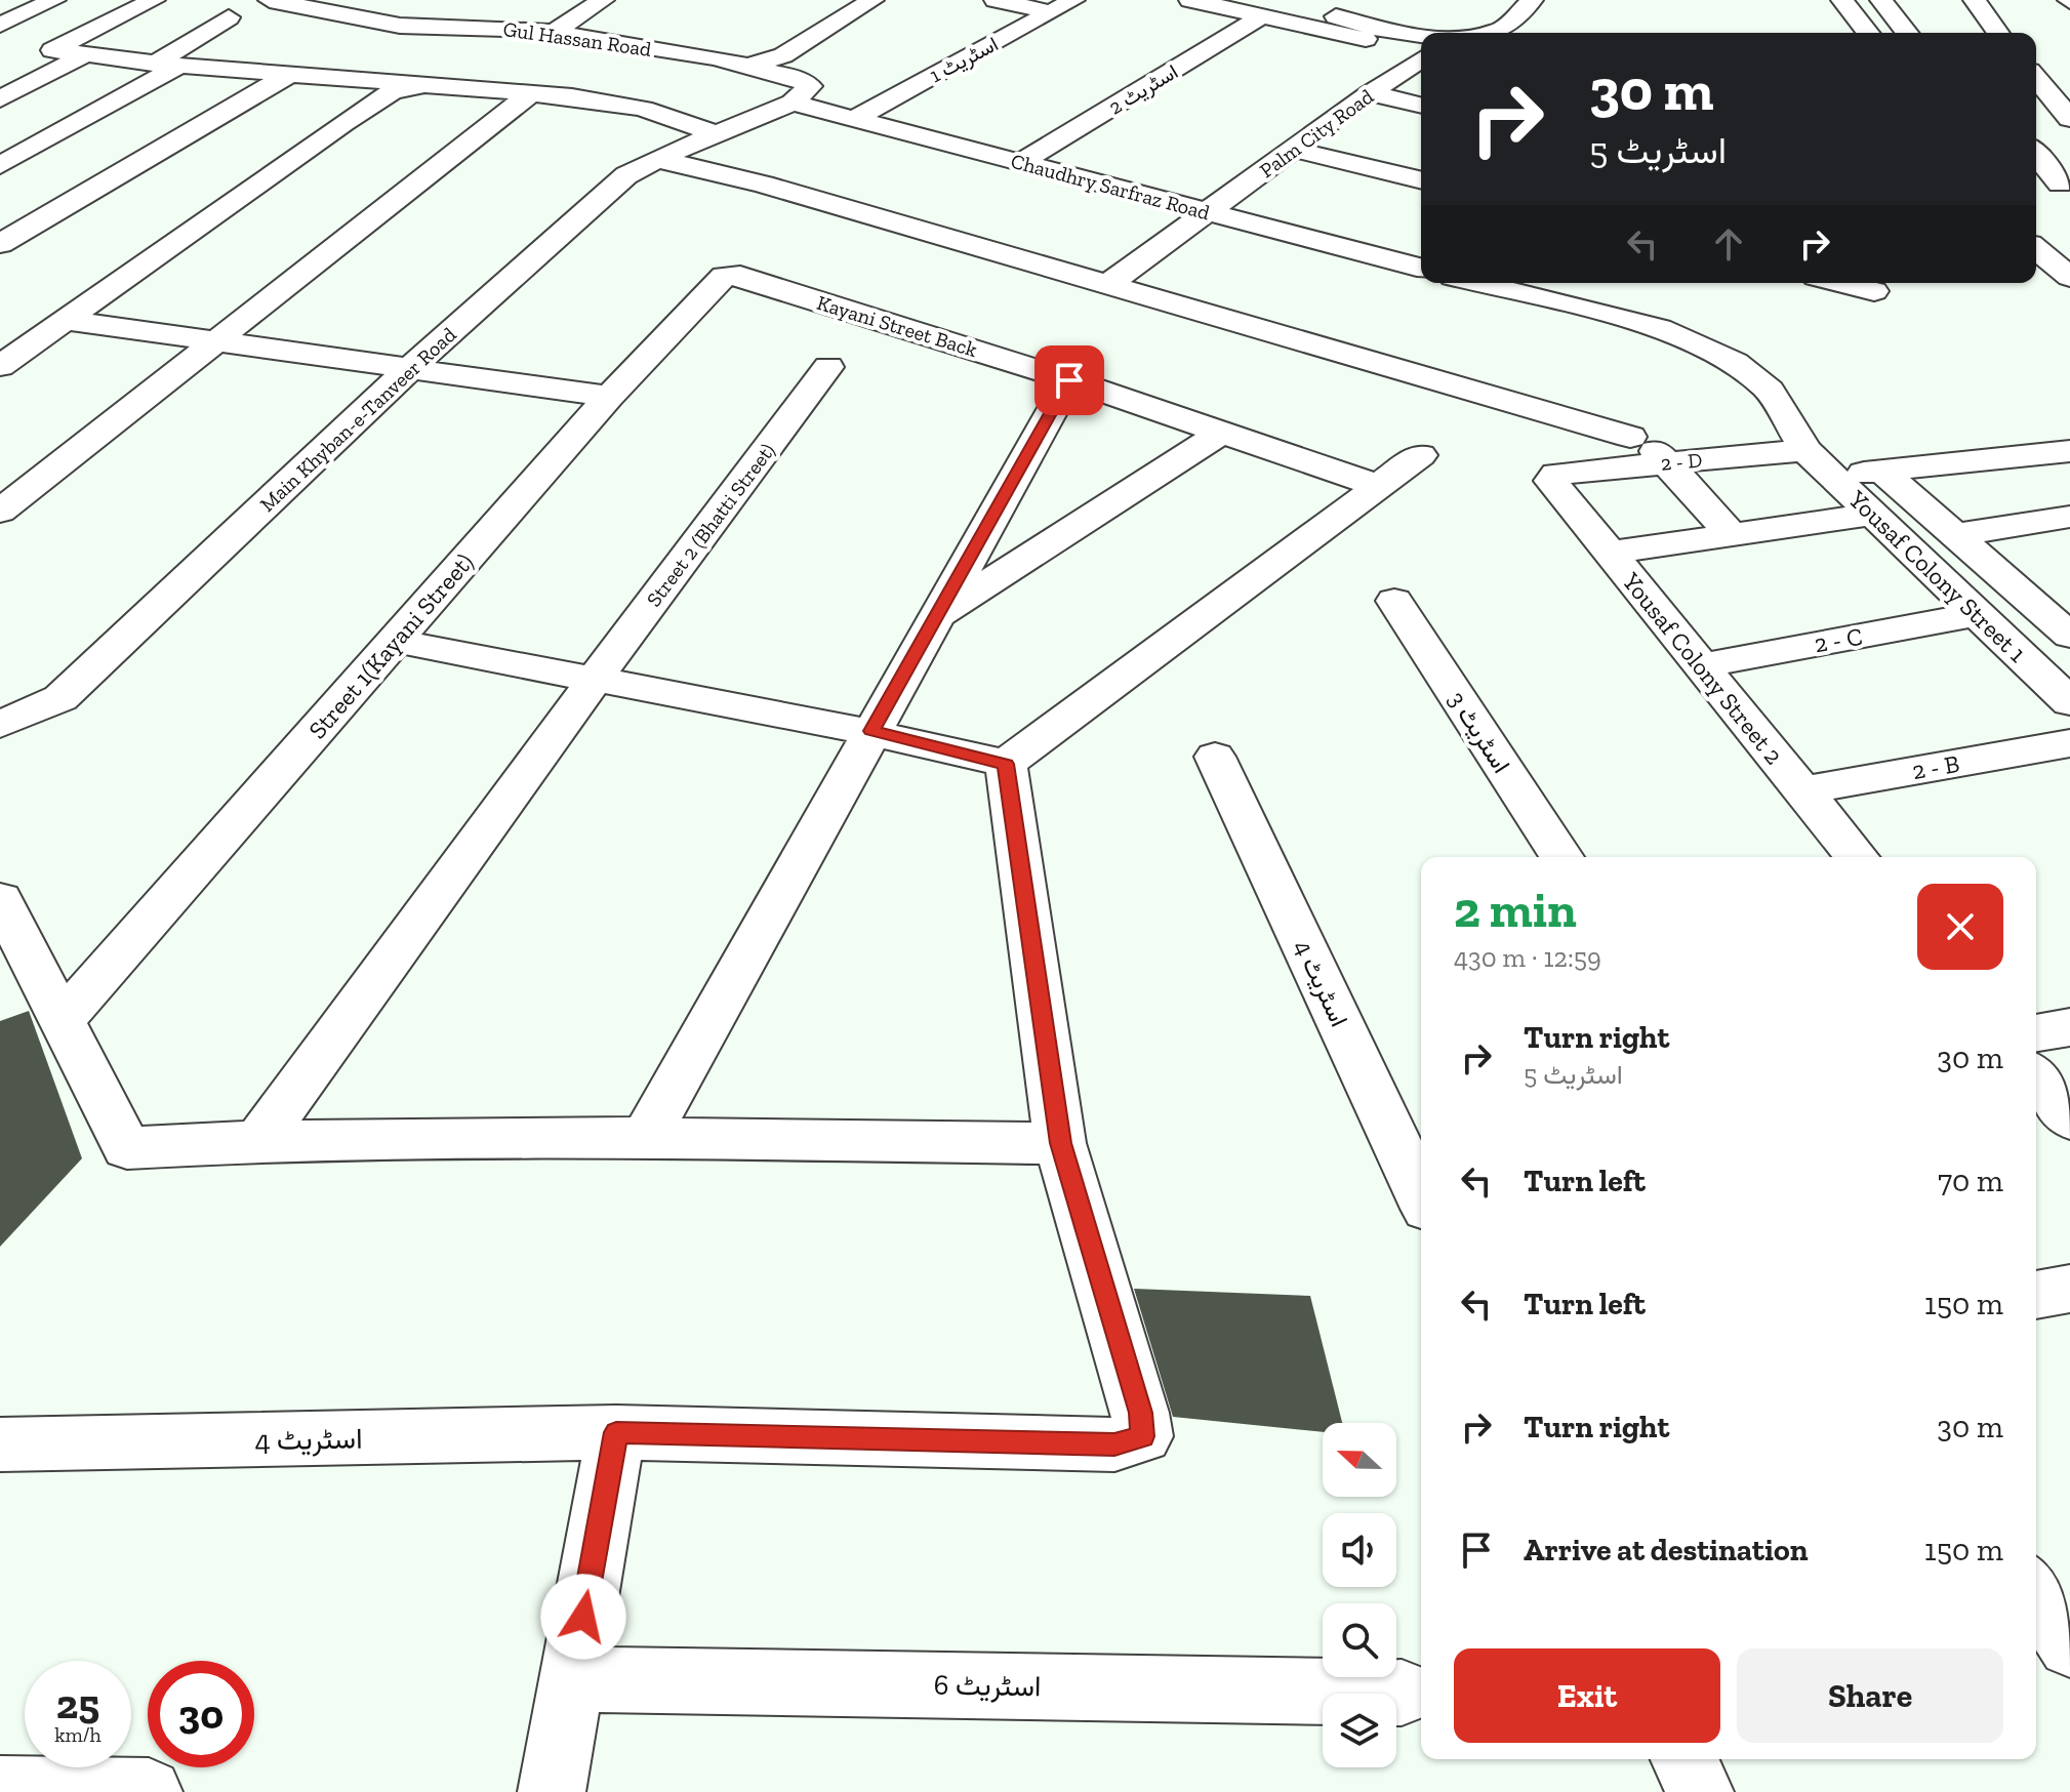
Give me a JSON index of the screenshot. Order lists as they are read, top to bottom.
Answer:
{
  "streets": {
    "street": [
      "Gul Hassan Road",
      "اسٹریٹ 1",
      "اسٹریٹ 2",
      "Palm City Road",
      "Chaudhry Sarfraz Road",
      "Kayani Street Back",
      "Main Khyban-e-Tanveer Road",
      "2 - D",
      "Street 2 (Bhatti Street)",
      "Yousaf Colony Street 1",
      "2 - C",
      "Street 1(Kayani Street)",
      "Yousaf Colony Street 2",
      "اسٹریٹ 3",
      "2 - B",
      "اسٹریٹ 4",
      "اسٹریٹ 6"
    ]
  },
  "crossings": [
    ["Gul Hassan Road", "Chaudhry Sarfraz Road"],
    ["Gul Hassan Road", "Main Khyban-e-Tanveer Road"],
    ["اسٹریٹ 1", "Chaudhry Sarfraz Road"],
    ["اسٹریٹ 2", "Chaudhry Sarfraz Road"],
    ["Palm City Road", "Chaudhry Sarfraz Road"],
    ["Chaudhry Sarfraz Road", "Main Khyban-e-Tanveer Road"],
    ["Kayani Street Back", "Street 1(Kayani Street)"],
    ["2 - D", "Yousaf Colony Street 1"],
    ["2 - D", "Yousaf Colony Street 2"],
    ["Yousaf Colony Street 1", "2 - C"],
    ["2 - C", "Yousaf Colony Street 2"],
    ["Yousaf Colony Street 2", "2 - B"]
  ],
  "north": "left",
  "page": {
    "turn": ["30 m", "اسٹریٹ 5"],
    "heading": ["2 min", "430 m · 12:59"],
    "list": [
      {
        "name": "Turn right",
        "note": "اسٹریٹ 5",
        "value": "30 m"
      },
      {
        "name": "Turn left",
        "value": "70 m"
      },
      {
        "name": "Turn left",
        "value": "150 m"
      },
      {
        "name": "Turn right",
        "value": "30 m"
      },
      {
        "name": "Arrive at destination",
        "value": "150 m"
      }
    ],
    "buttons": ["Exit", "Share"],
    "speed": "25 km/h",
    "limit": "30"
  }
}
